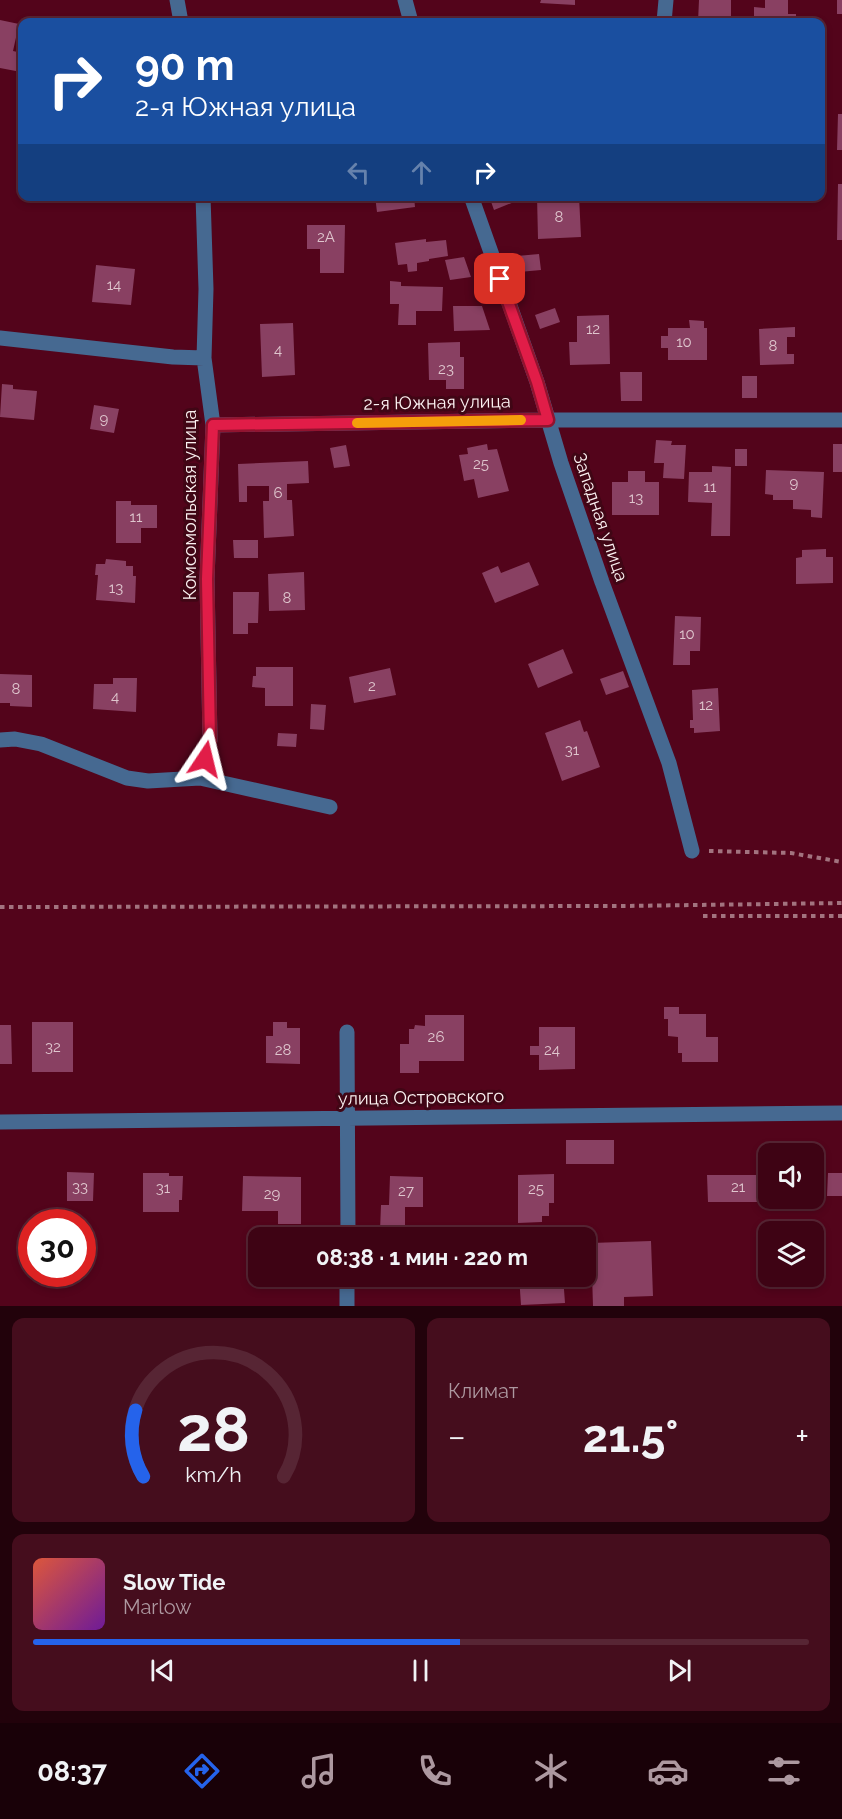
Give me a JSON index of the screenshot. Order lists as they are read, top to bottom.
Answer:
{
  "streets": {
    "street": [
      "2-я Южная улица",
      "Комсомольская улица",
      "Западная улица",
      "улица Островского"
    ]
  },
  "crossings": [
    ["2-я Южная улица", "Комсомольская улица"],
    ["2-я Южная улица", "Западная улица"]
  ],
  "house_numbers": [
    "8",
    "2А",
    "14",
    "12",
    "10",
    "8",
    "4",
    "23",
    "9",
    "25",
    "9",
    "11",
    "6",
    "13",
    "11",
    "13",
    "8",
    "10",
    "2",
    "8",
    "4",
    "12",
    "31",
    "26",
    "32",
    "28",
    "24",
    "33",
    "21",
    "31",
    "25",
    "27",
    "29"
  ],
  "page": {
    "turn": ["90 m", "2-я Южная улица"],
    "limit": "30",
    "trip": "08:38 · 1 мин · 220 m",
    "tile": "Климат",
    "heat": ["−", "21.5°", "+"],
    "song": ["Slow Tide", "Marlow"],
    "tabs": "08:37",
    "gauge": ["28", "km/h"]
  }
}
